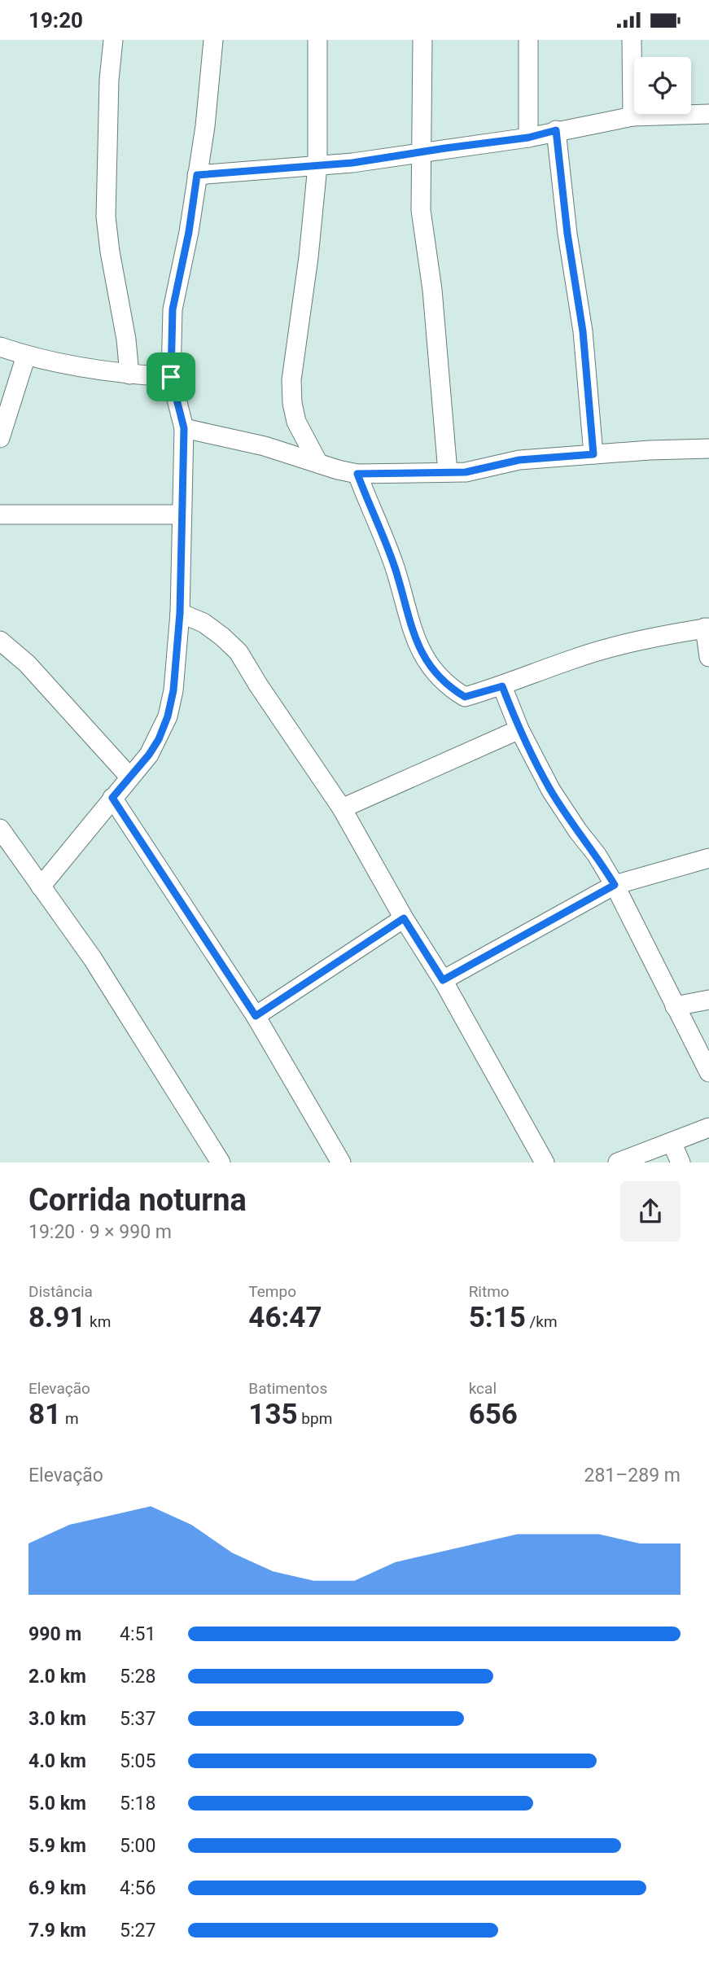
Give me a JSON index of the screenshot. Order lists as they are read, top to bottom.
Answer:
{
  "page": {
    "status": "19:20",
    "heading": ["Corrida noturna", "19:20 · 9 × 990 m"],
    "stats": [
      ["Distância", "8.91 km"],
      ["Tempo", "46:47"],
      ["Ritmo", "5:15 /km"],
      ["Elevação", "81 m"],
      ["Batimentos", "135 bpm"],
      ["kcal", "656"]
    ],
    "chart": ["Elevação", "281–289 m"],
    "list": [
      {
        "name": "990 m",
        "note": "4:51"
      },
      {
        "name": "2.0 km",
        "note": "5:28"
      },
      {
        "name": "3.0 km",
        "note": "5:37"
      },
      {
        "name": "4.0 km",
        "note": "5:05"
      },
      {
        "name": "5.0 km",
        "note": "5:18"
      },
      {
        "name": "5.9 km",
        "note": "5:00"
      },
      {
        "name": "6.9 km",
        "note": "4:56"
      },
      {
        "name": "7.9 km",
        "note": "5:27"
      }
    ]
  }
}
